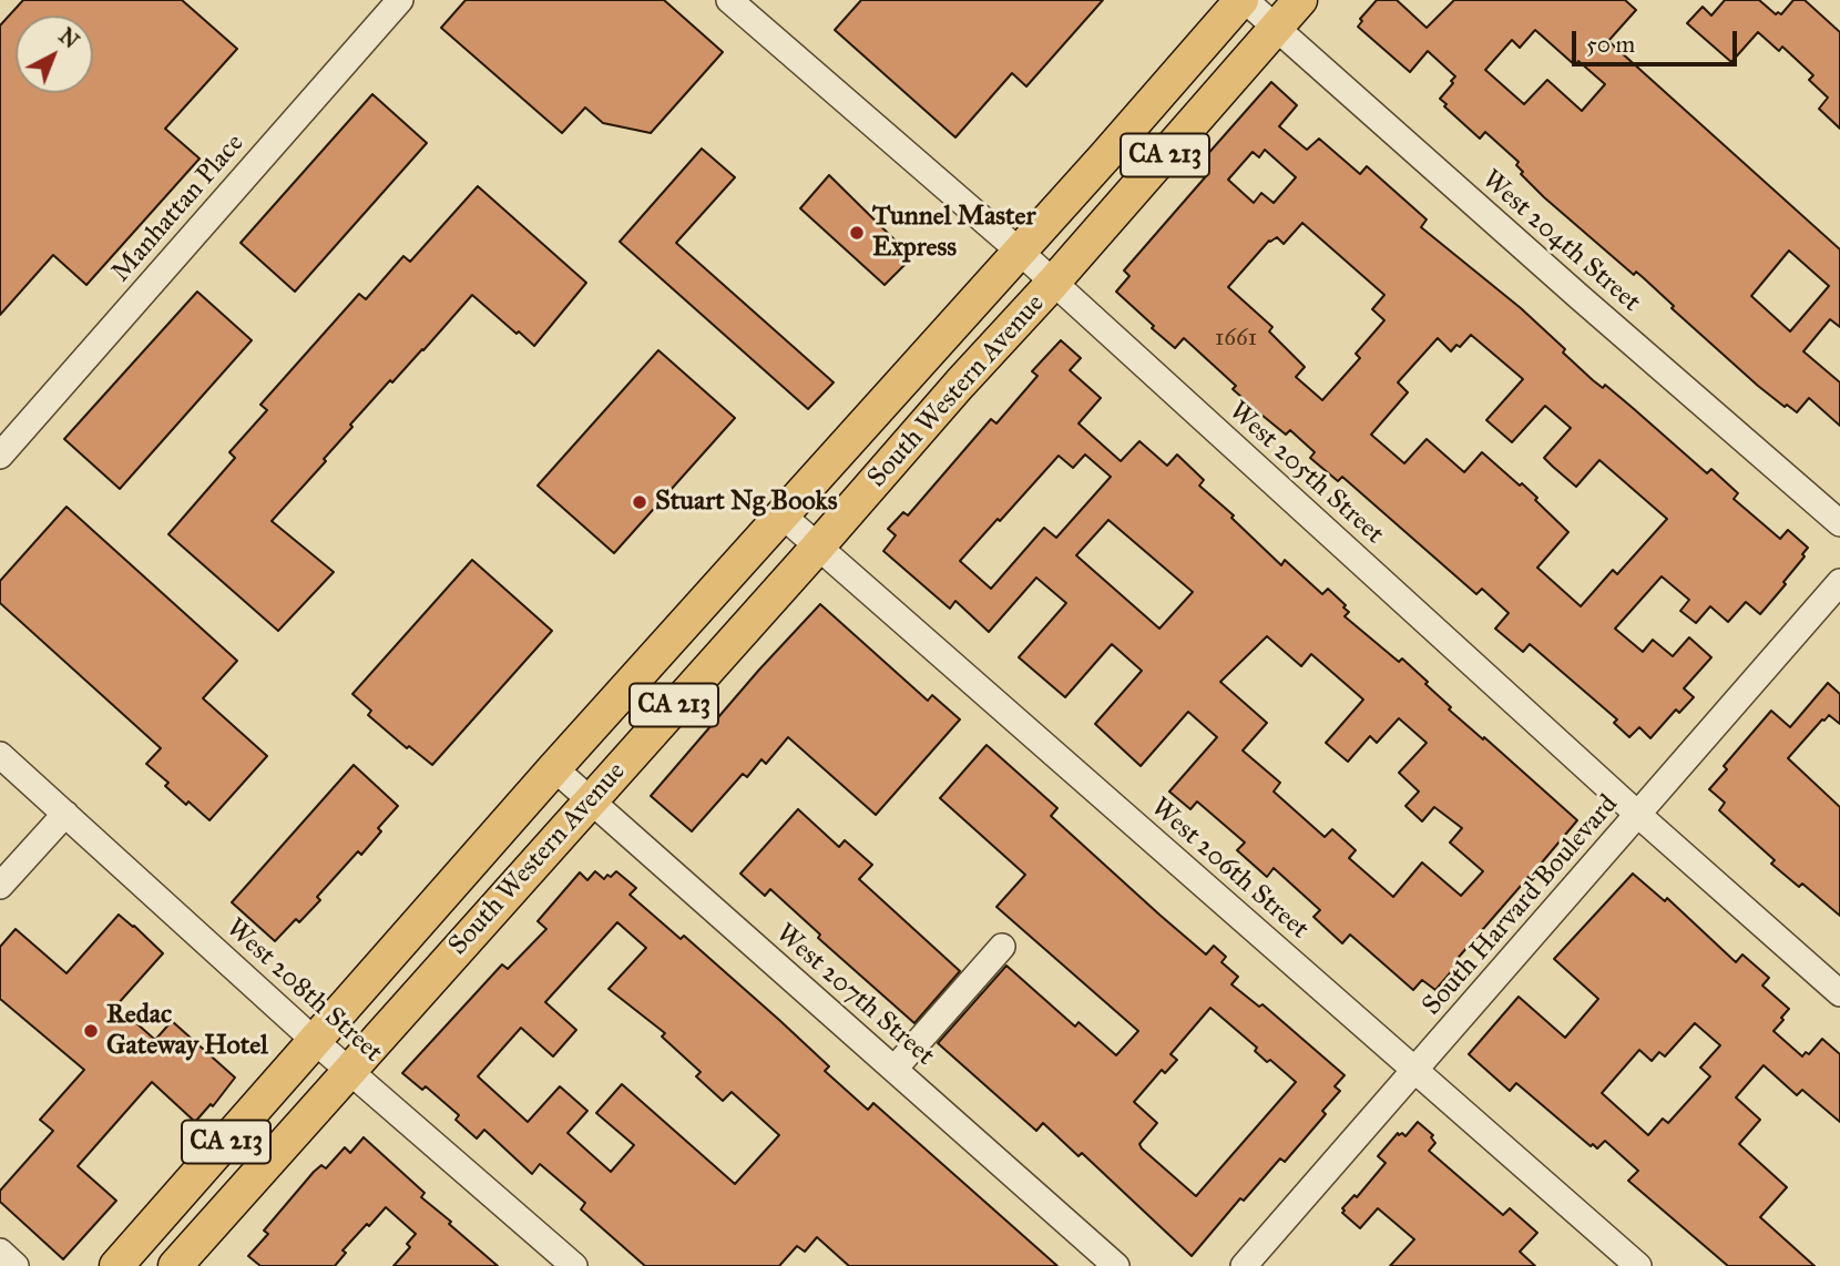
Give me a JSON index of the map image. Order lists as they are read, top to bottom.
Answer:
{
  "streets": {
    "main road": ["CA 213", "South Western Avenue"],
    "street": [
      "Manhattan Place",
      "West 204th Street",
      "West 205th Street",
      "West 206th Street",
      "South Harvard Boulevard",
      "West 208th Street",
      "West 207th Street"
    ]
  },
  "crossings": [
    ["West 204th Street", "South Western Avenue"],
    ["South Western Avenue", "West 205th Street"],
    ["South Western Avenue", "West 206th Street"],
    ["South Western Avenue", "West 208th Street"],
    ["South Western Avenue", "West 207th Street"],
    ["West 205th Street", "South Harvard Boulevard"],
    ["West 206th Street", "South Harvard Boulevard"]
  ],
  "places": ["Tunnel Master Express", "Stuart Ng Books", "Redac Gateway Hotel"],
  "house_numbers": ["1661"],
  "scale_bar": "50 m",
  "north": "top right"
}
